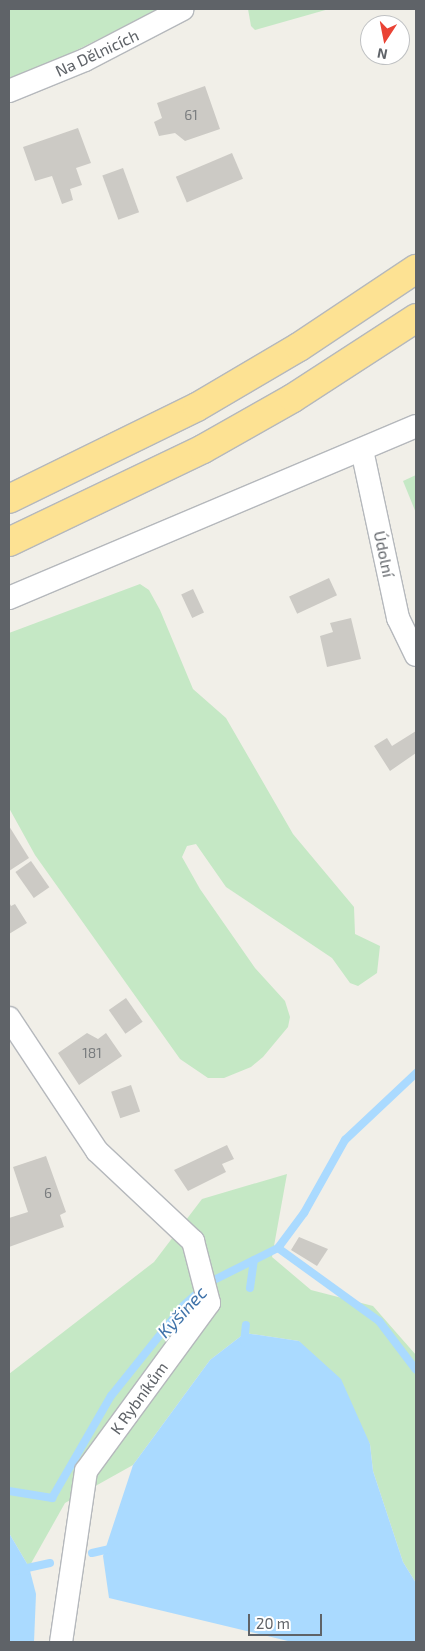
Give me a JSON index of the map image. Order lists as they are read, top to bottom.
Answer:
{
  "streets": {
    "street": ["Na Dělnicích", "Údolní", "K Rybníkům"]
  },
  "water": ["Kyšinec"],
  "house_numbers": ["61", "181", "6"],
  "scale_bar": "20 m",
  "north": "bottom"
}
